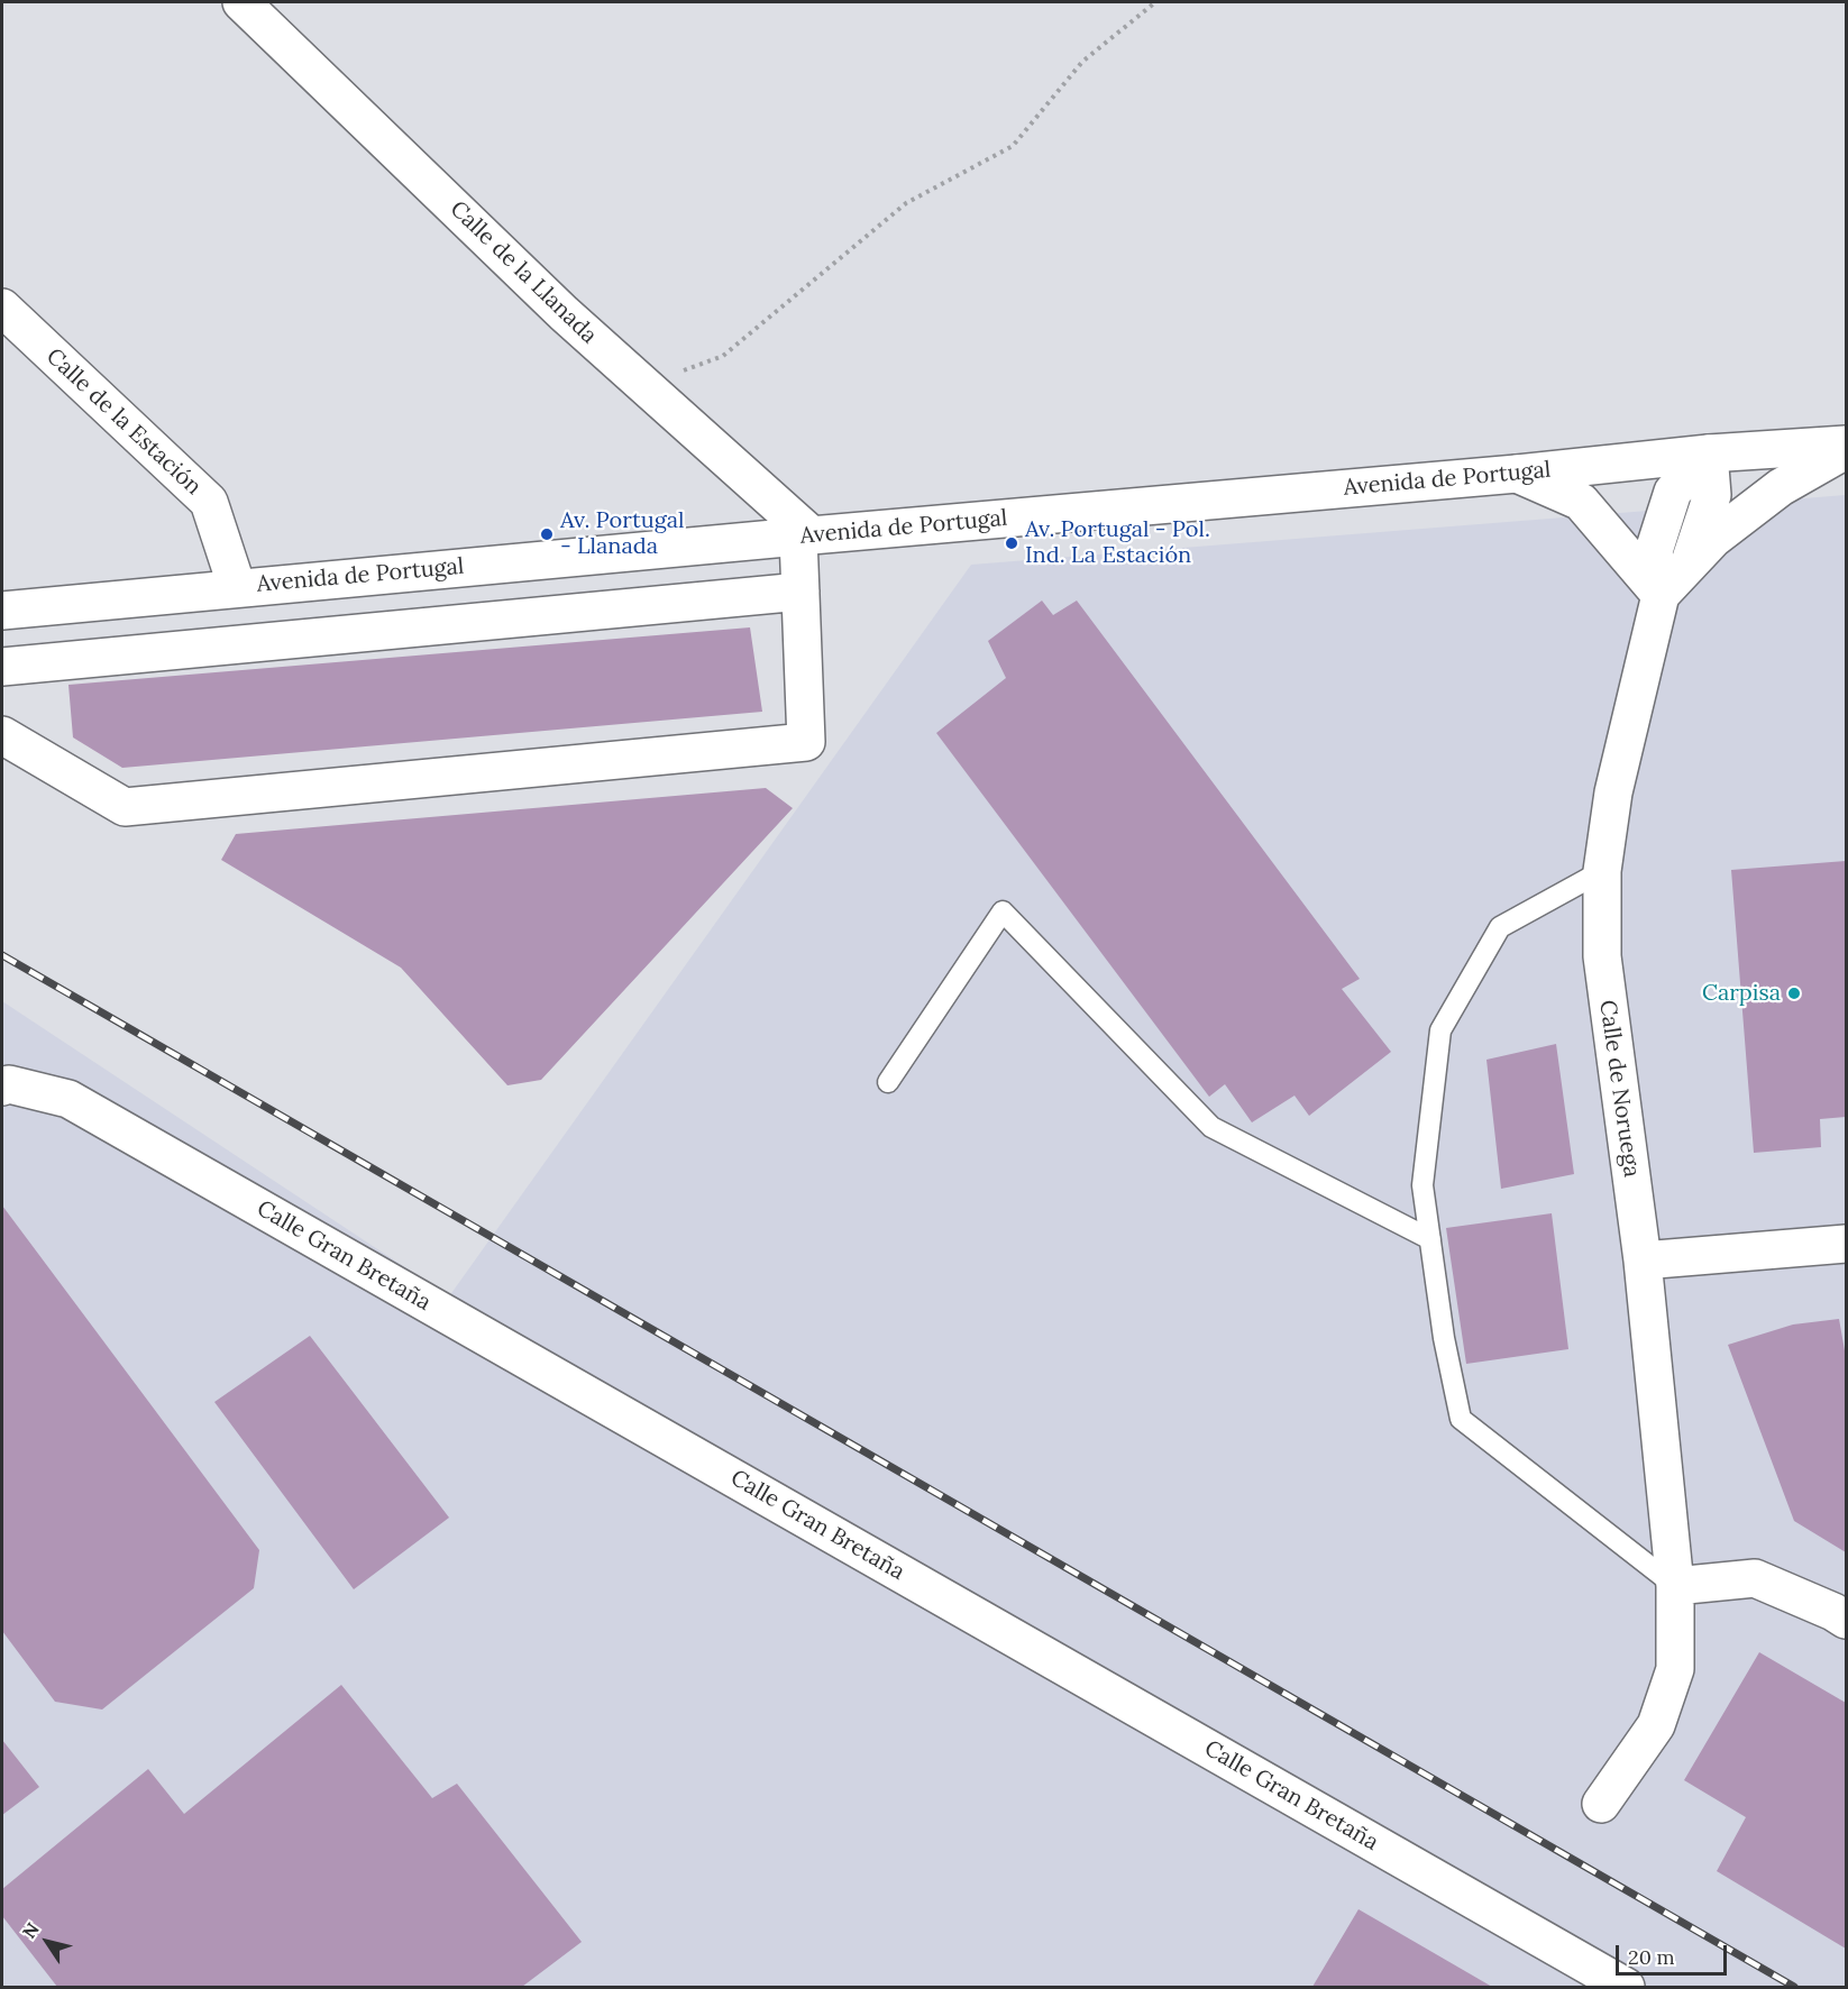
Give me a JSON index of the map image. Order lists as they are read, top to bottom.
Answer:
{
  "streets": {
    "street": [
      "Calle de la Llanada",
      "Calle de la Estación",
      "Avenida de Portugal",
      "Calle de Noruega",
      "Calle Gran Bretaña"
    ]
  },
  "crossings": [
    ["Calle de la Llanada", "Avenida de Portugal"],
    ["Calle de la Estación", "Avenida de Portugal"],
    ["Avenida de Portugal", "Calle de Noruega"]
  ],
  "places": ["Av. Portugal - Llanada", "Av. Portugal - Pol. Ind. La Estación", "Carpisa"],
  "scale_bar": "20 m",
  "north": "top left"
}
